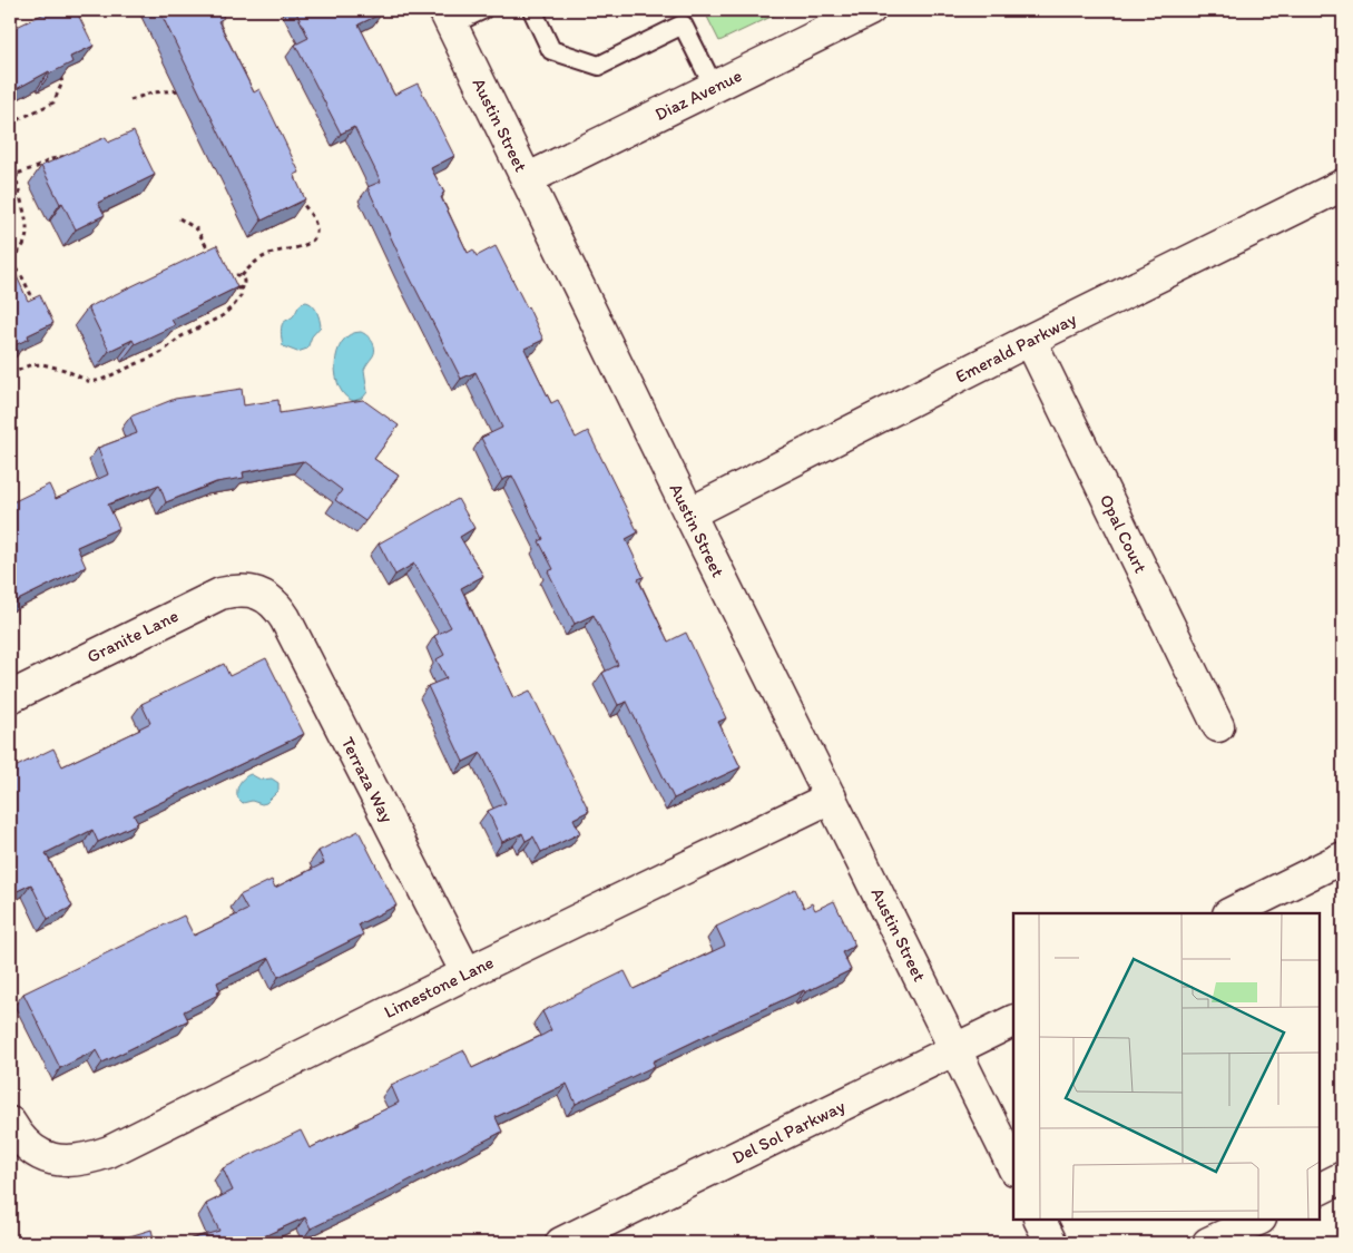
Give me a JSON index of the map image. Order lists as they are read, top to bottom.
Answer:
{
  "streets": {
    "street": [
      "Diaz Avenue",
      "Austin Street",
      "Emerald Parkway",
      "Opal Court",
      "Granite Lane",
      "Terraza Way",
      "Limestone Lane",
      "Del Sol Parkway"
    ]
  },
  "crossings": [
    ["Diaz Avenue", "Austin Street"],
    ["Austin Street", "Emerald Parkway"],
    ["Austin Street", "Limestone Lane"],
    ["Austin Street", "Del Sol Parkway"],
    ["Emerald Parkway", "Opal Court"],
    ["Granite Lane", "Terraza Way"],
    ["Terraza Way", "Limestone Lane"]
  ]
}
